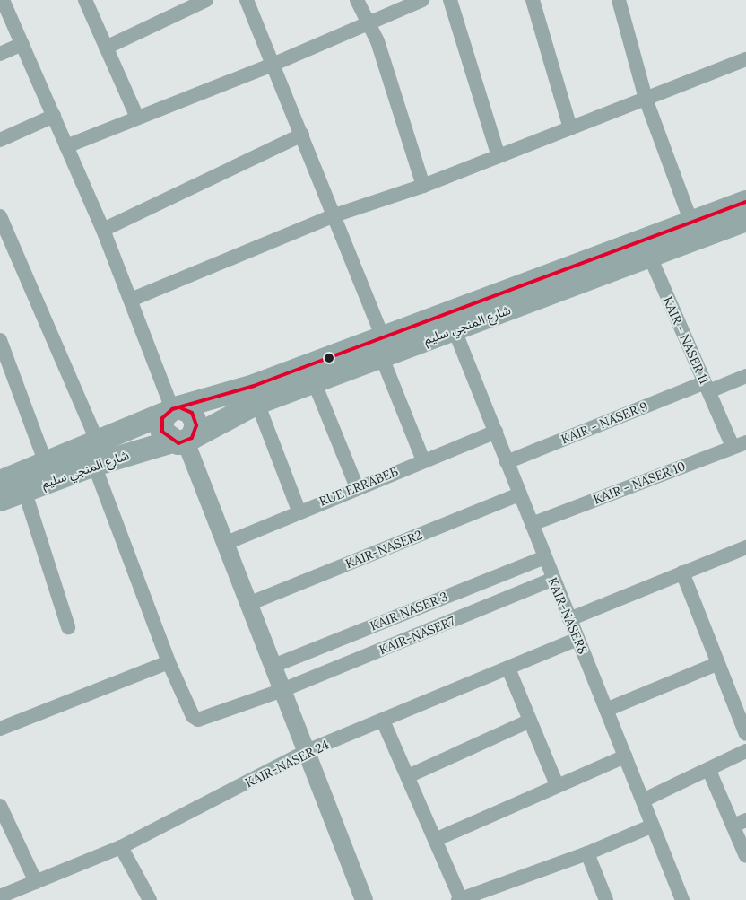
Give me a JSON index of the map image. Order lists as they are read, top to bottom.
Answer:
{
  "streets": {
    "main road": ["شارع المنجي سليم"],
    "street": [
      "KAIR - NASER 11",
      "KAIR - NASER 9",
      "KAIR - NASER 10",
      "RUE ERRABEB",
      "KAIR-NASER2",
      "KAIR NASER 3",
      "KAIR-NASER8",
      "KAIR-NASER7",
      "KAIR-NASER 24"
    ]
  },
  "crossings": [
    ["شارع المنجي سليم", "KAIR - NASER 11"],
    ["شارع المنجي سليم", "KAIR-NASER8"],
    ["KAIR - NASER 11", "KAIR - NASER 9"],
    ["KAIR - NASER 11", "KAIR - NASER 10"],
    ["KAIR - NASER 9", "KAIR-NASER8"],
    ["KAIR - NASER 10", "KAIR-NASER8"],
    ["RUE ERRABEB", "KAIR-NASER8"],
    ["KAIR-NASER2", "KAIR-NASER8"],
    ["KAIR NASER 3", "KAIR-NASER8"],
    ["KAIR-NASER8", "KAIR-NASER7"],
    ["KAIR-NASER8", "KAIR-NASER 24"]
  ]
}
